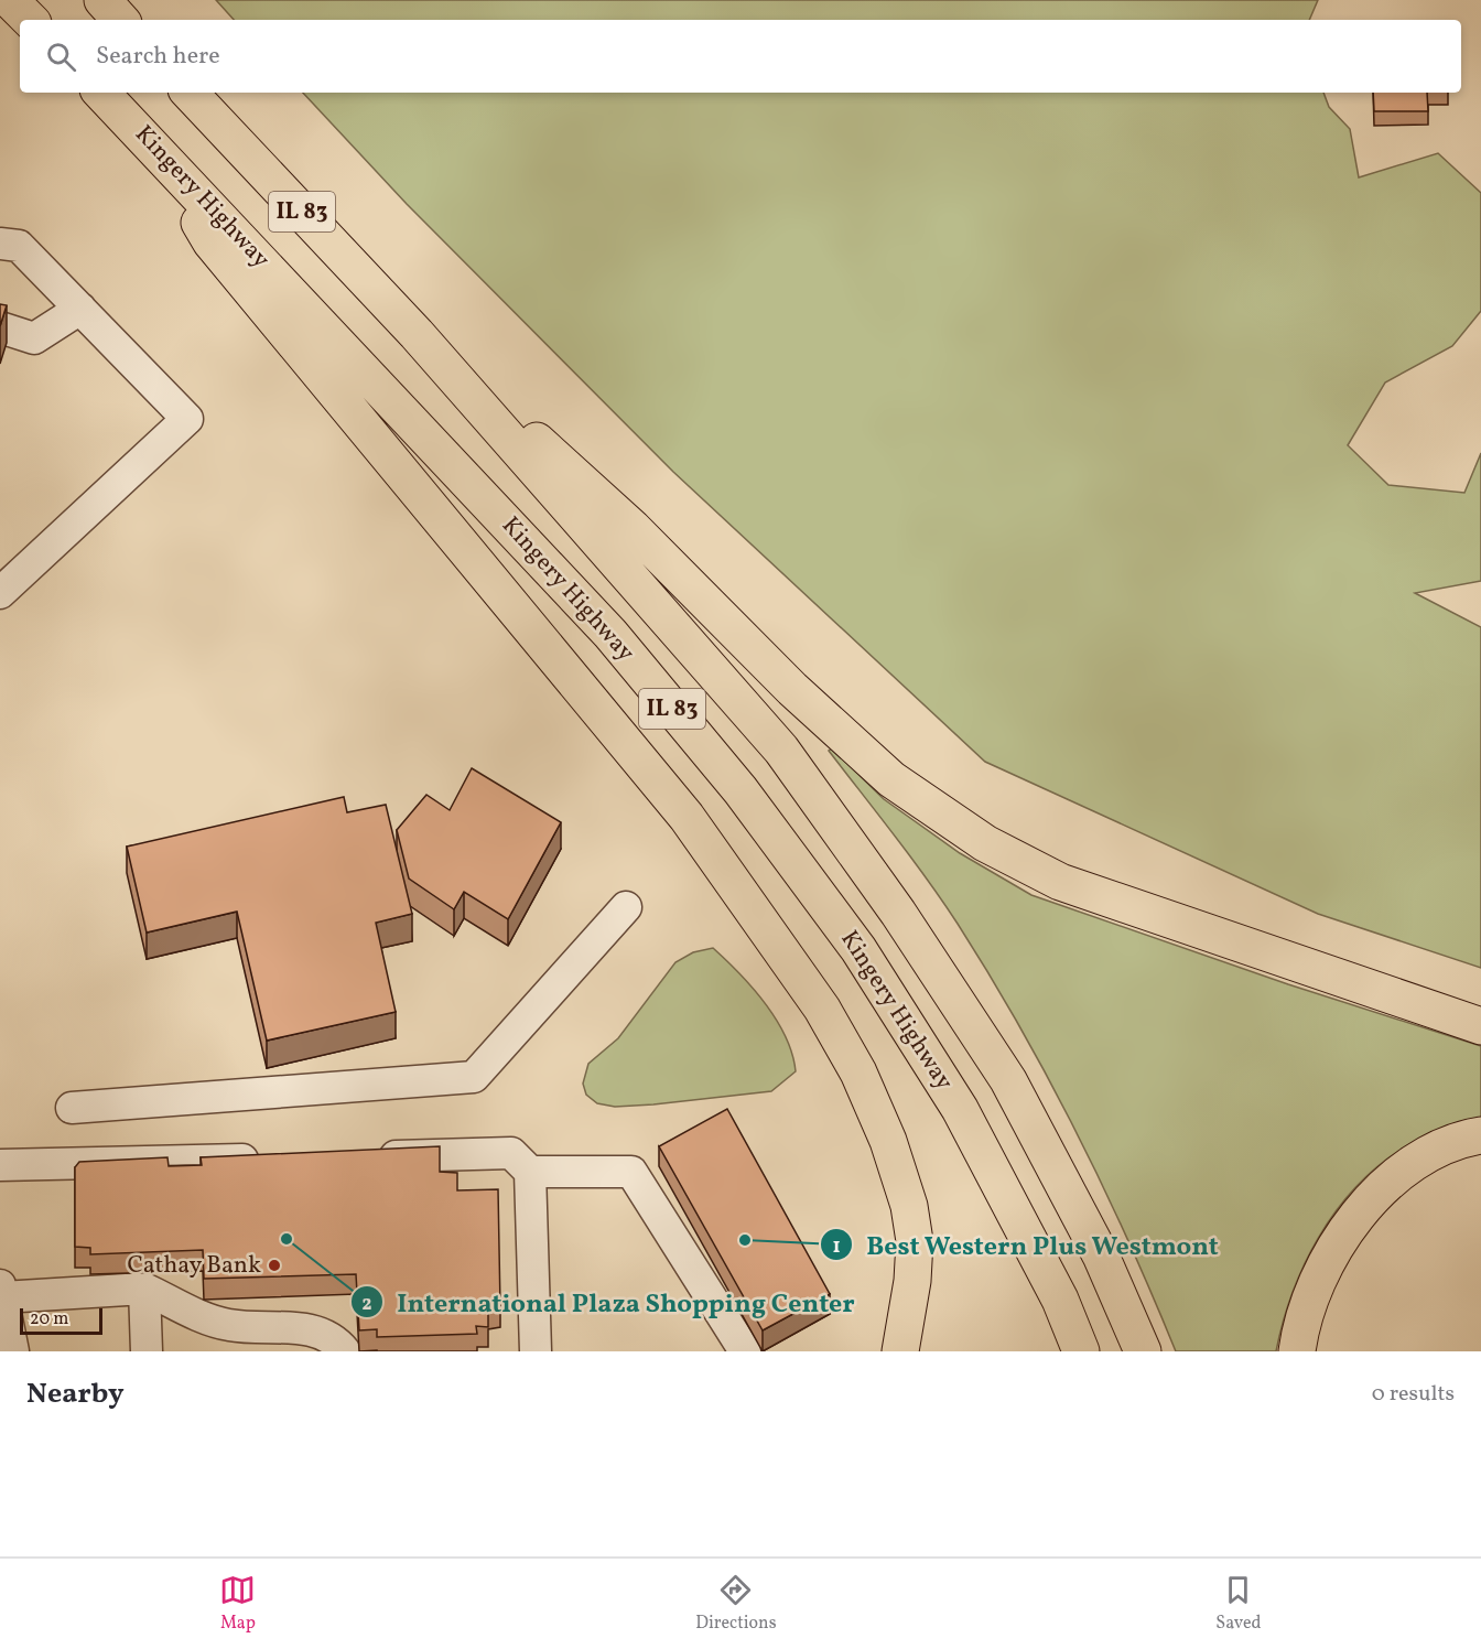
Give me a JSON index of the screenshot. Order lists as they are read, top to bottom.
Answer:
{
  "streets": {
    "highway": ["Kingery Highway", "IL 83"]
  },
  "places": ["International Plaza Shopping Center", "Best Western Plus Westmont", "Cathay Bank"],
  "scale_bar": "20 m",
  "page": {
    "search": "Search here",
    "scale": "20 m",
    "heading": ["Nearby", "0 results"],
    "nav": ["Map", "Directions", "Saved"]
  }
}
